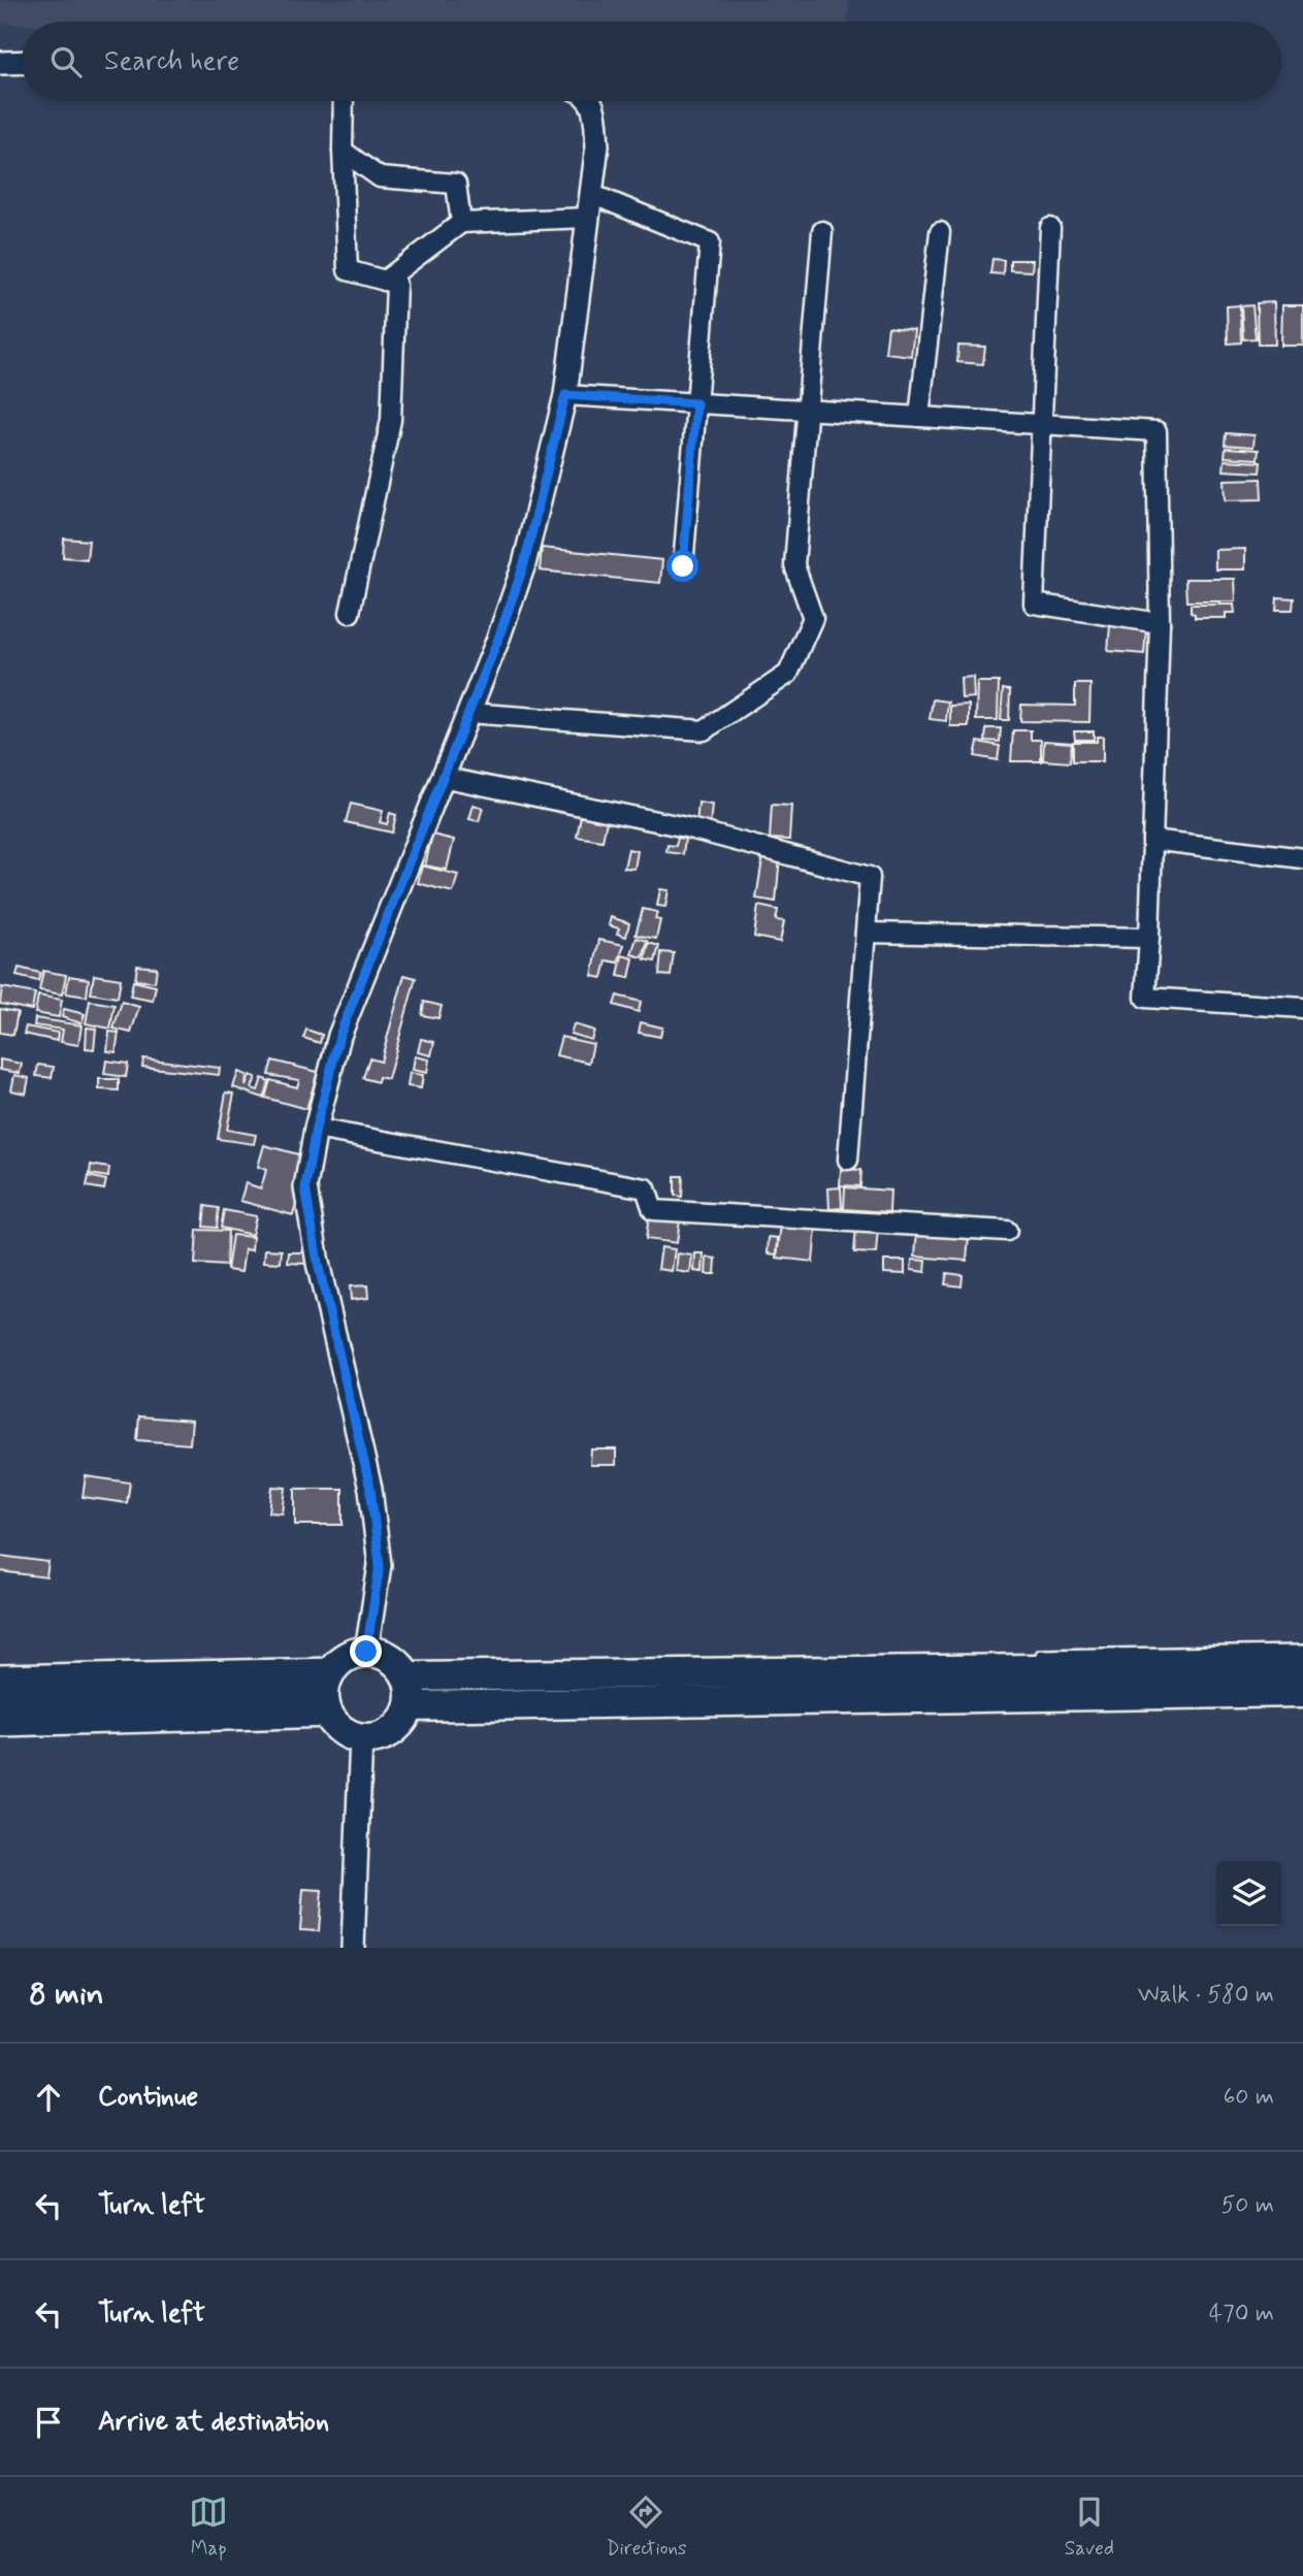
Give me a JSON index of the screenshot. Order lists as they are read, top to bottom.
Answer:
{
  "page": {
    "search": "Search here",
    "heading": ["8 min", "Walk · 580 m"],
    "list": [
      ["Continue", "60 m"],
      ["Turn left", "50 m"],
      ["Turn left", "470 m"],
      "Arrive at destination"
    ],
    "nav": ["Map", "Directions", "Saved"]
  }
}
